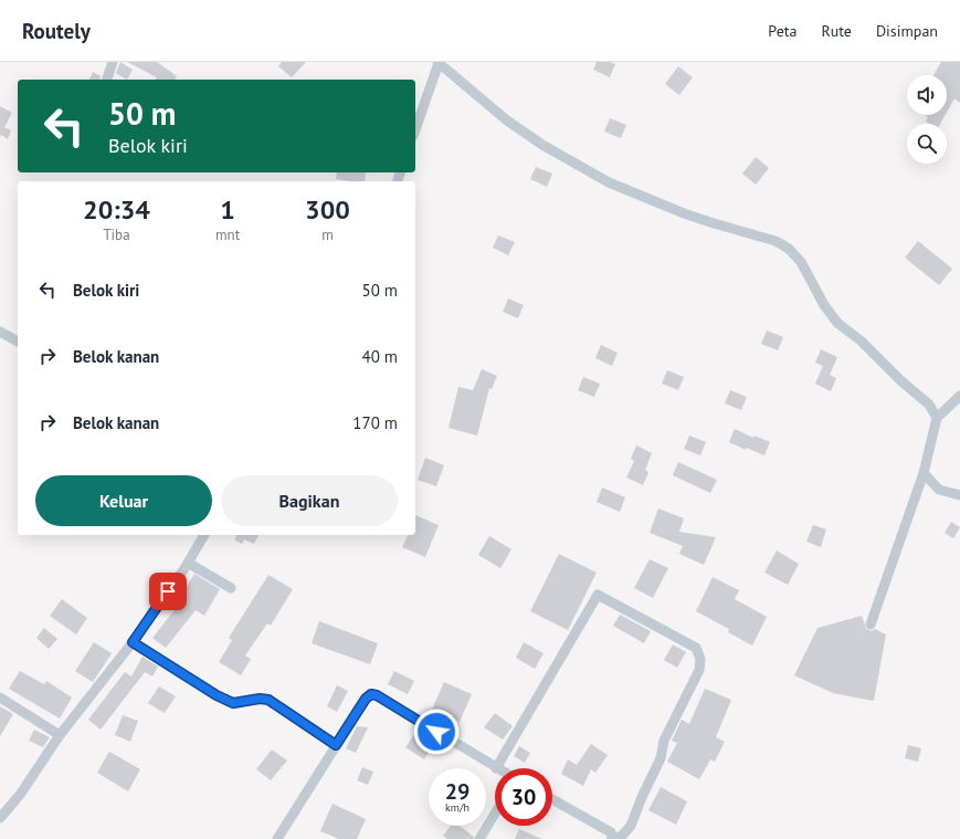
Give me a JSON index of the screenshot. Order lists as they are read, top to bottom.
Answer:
{
  "page": {
    "header": "Routely",
    "nav": ["Peta", "Rute", "Disimpan"],
    "turn": ["50 m", "Belok kiri"],
    "eta": [
      "20:34",
      "Tiba",
      "1",
      "mnt",
      "300",
      "m"
    ],
    "list": [
      {
        "name": "Belok kiri",
        "value": "50 m"
      },
      {
        "name": "Belok kanan",
        "value": "40 m"
      },
      {
        "name": "Belok kanan",
        "value": "170 m"
      }
    ],
    "buttons": ["Keluar", "Bagikan"],
    "speed": "29 km/h",
    "limit": "30"
  }
}
